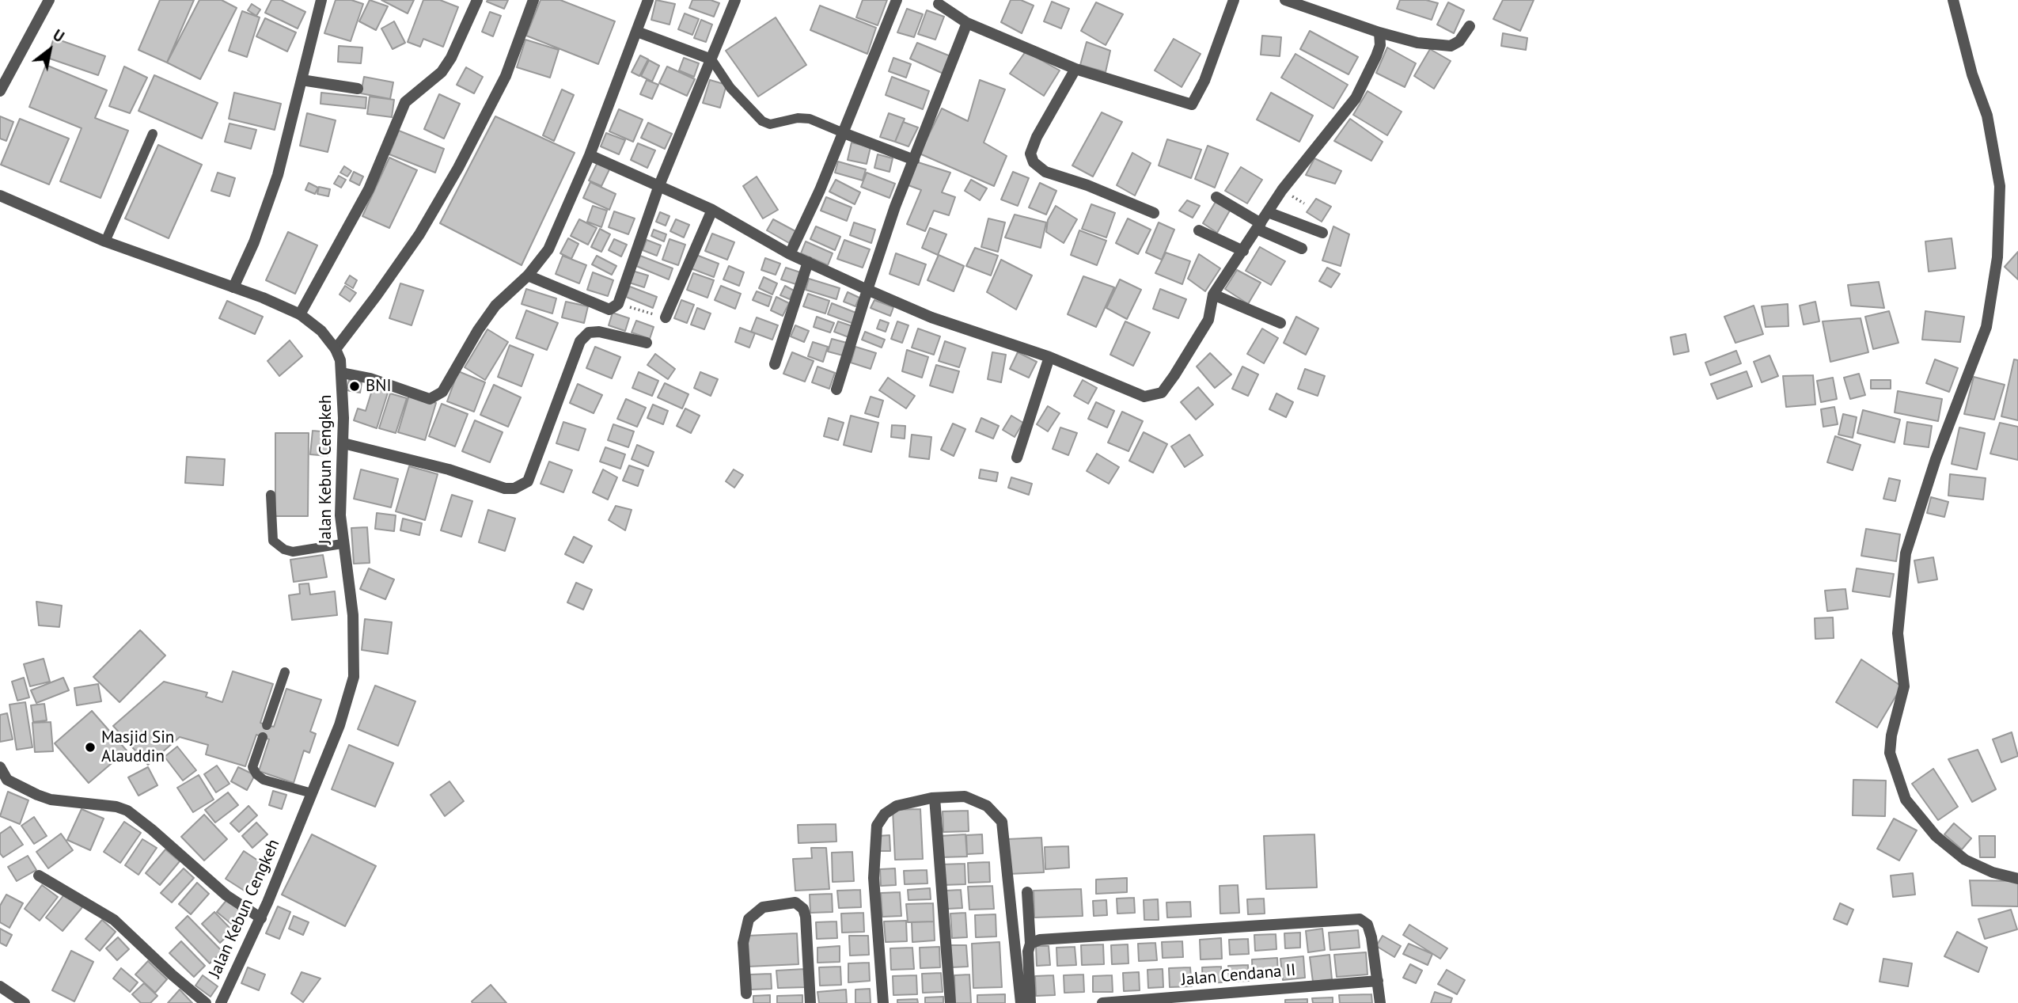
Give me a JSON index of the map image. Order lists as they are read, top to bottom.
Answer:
{
  "streets": {
    "street": ["Jalan Kebun Cengkeh", "Jalan Cendana II"]
  },
  "places": ["BNI", "Masjid Sin Alauddin"],
  "north": "top right"
}
